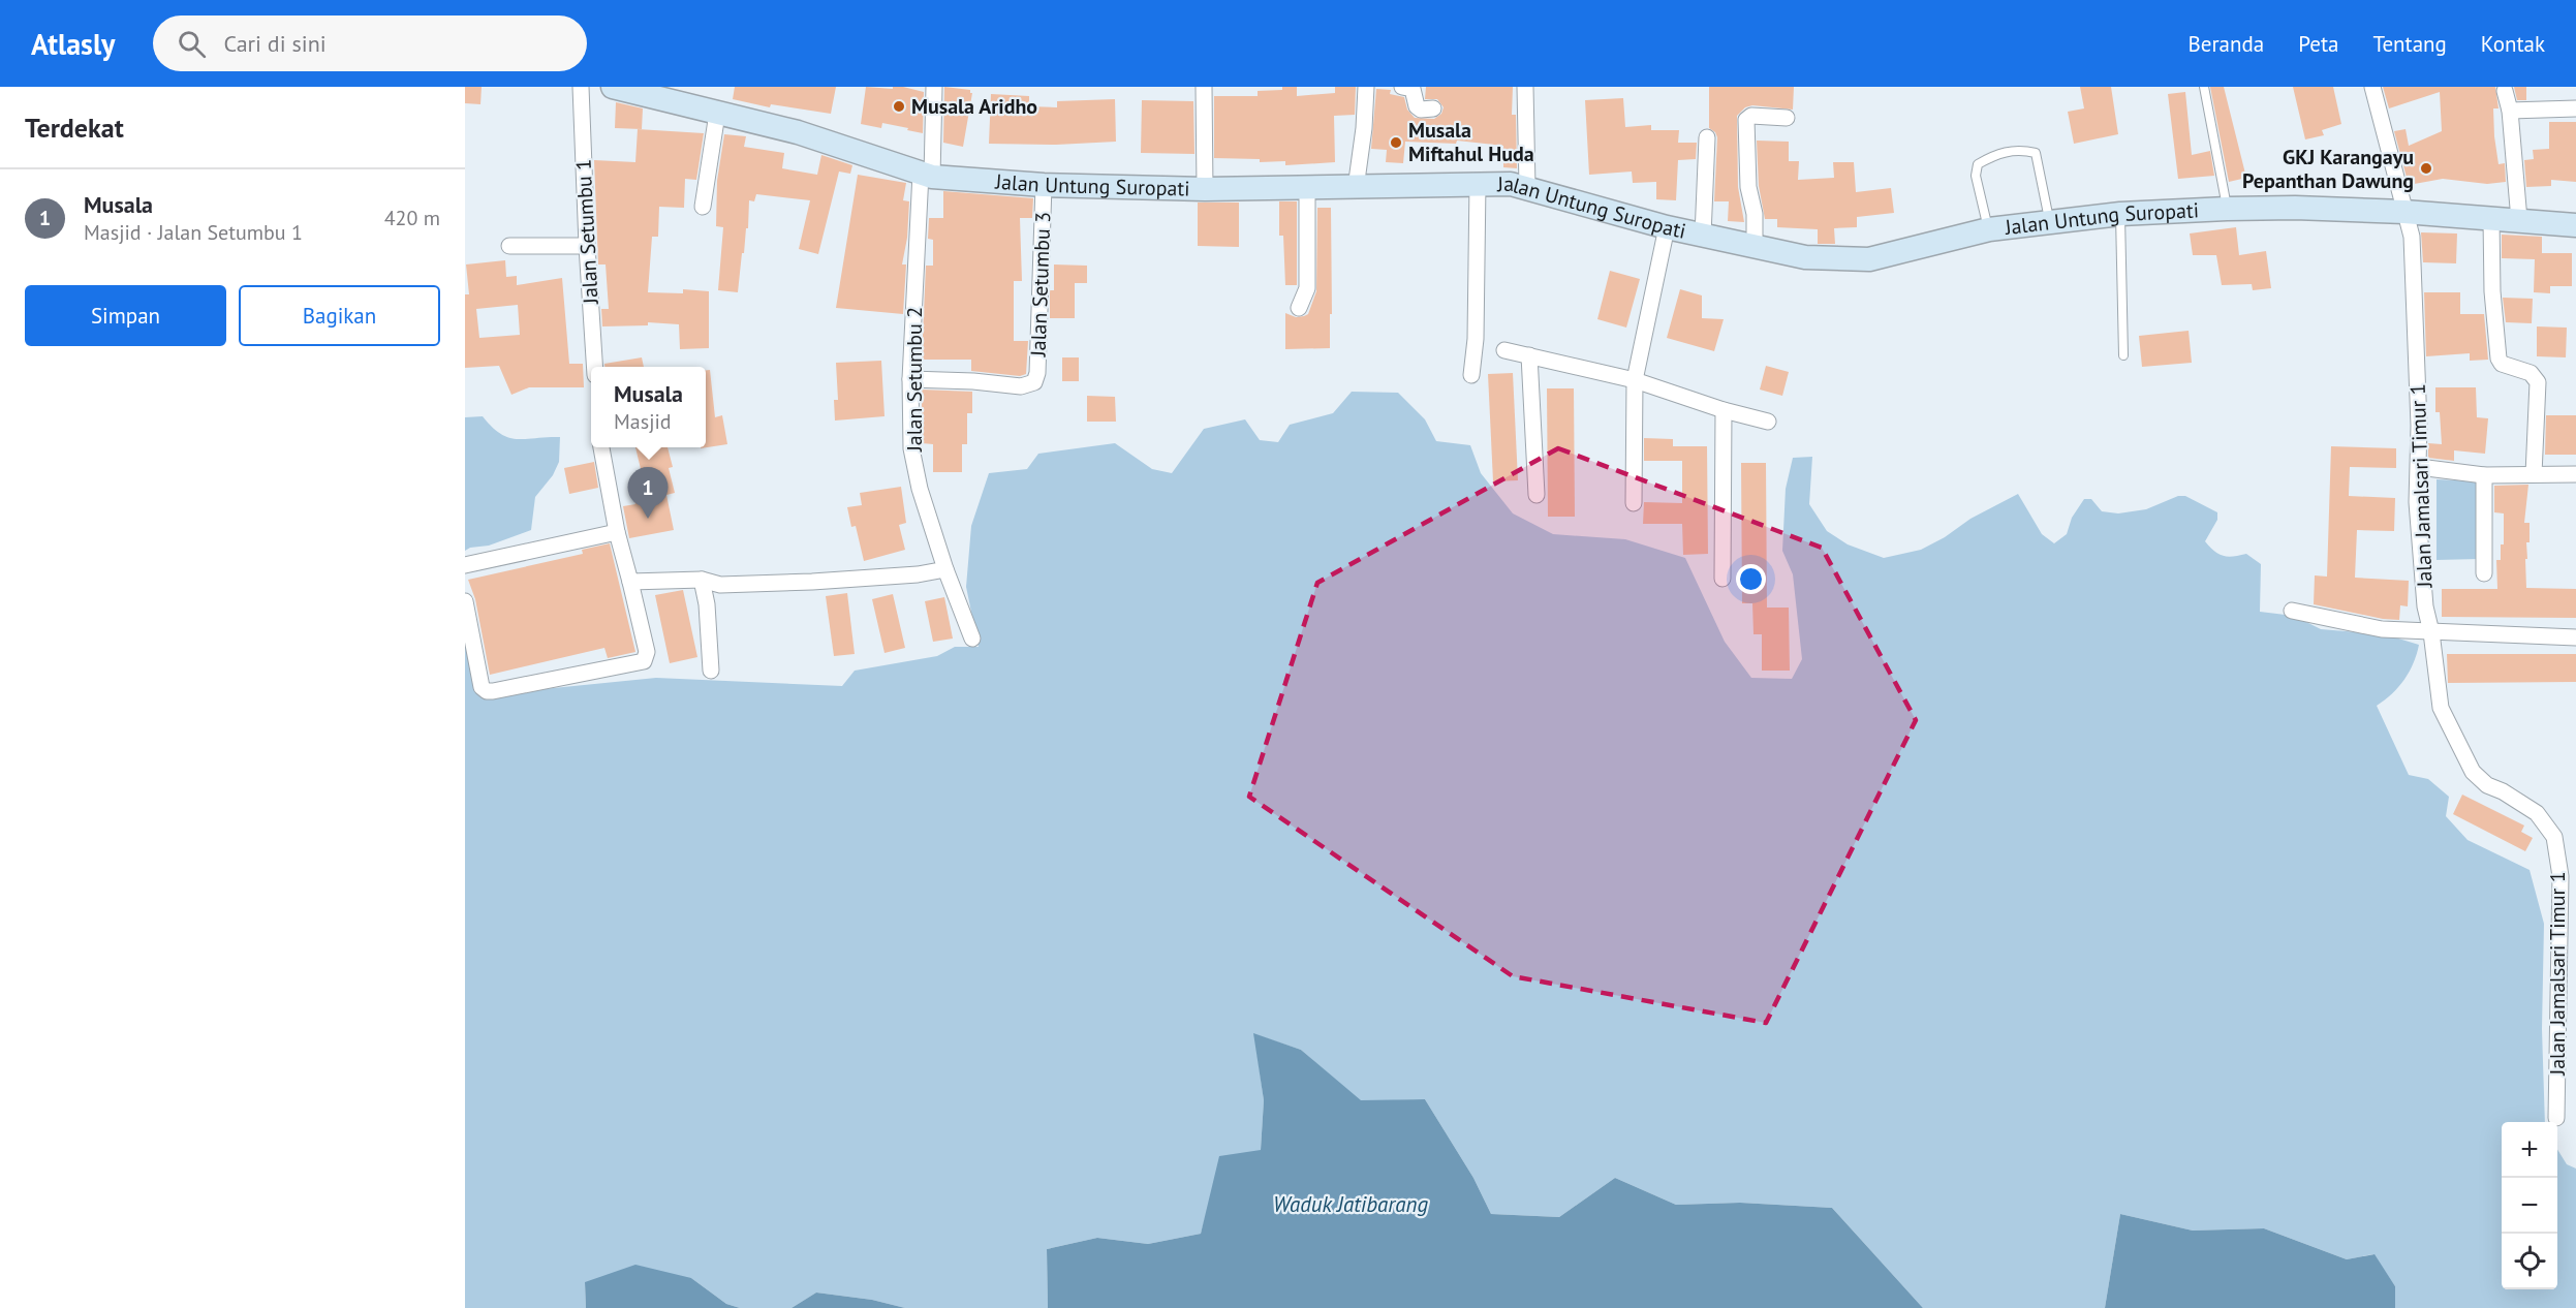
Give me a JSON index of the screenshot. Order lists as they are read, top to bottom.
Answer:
{
  "streets": {
    "main road": ["Jalan Untung Suropati"],
    "street": [
      "Jalan Setumbu 1",
      "Jalan Setumbu 3",
      "Jalan Setumbu 2",
      "Jalan Jamalsari Timur 1"
    ]
  },
  "crossings": [
    ["Jalan Untung Suropati", "Jalan Setumbu 3"],
    ["Jalan Untung Suropati", "Jalan Setumbu 2"],
    ["Jalan Untung Suropati", "Jalan Jamalsari Timur 1"],
    ["Jalan Setumbu 3", "Jalan Setumbu 2"]
  ],
  "water": ["Waduk Jatibarang"],
  "places": ["Musala Aridho", "Musala Miftahul Huda", "GKJ Karangayu Pepanthan Dawung"],
  "page": {
    "header": "Atlasly",
    "search": "Cari di sini",
    "nav": [
      "Beranda",
      "Peta",
      "Tentang",
      "Kontak"
    ],
    "heading": "Terdekat",
    "list": [
      {
        "mark": "1",
        "name": "Musala",
        "note": "Masjid · Jalan Setumbu 1",
        "value": "420 m"
      }
    ],
    "buttons": ["Simpan", "Bagikan"],
    "popup": ["Musala", "Masjid"],
    "pins": "1",
    "map_buttons": ["+", "−"]
  }
}
